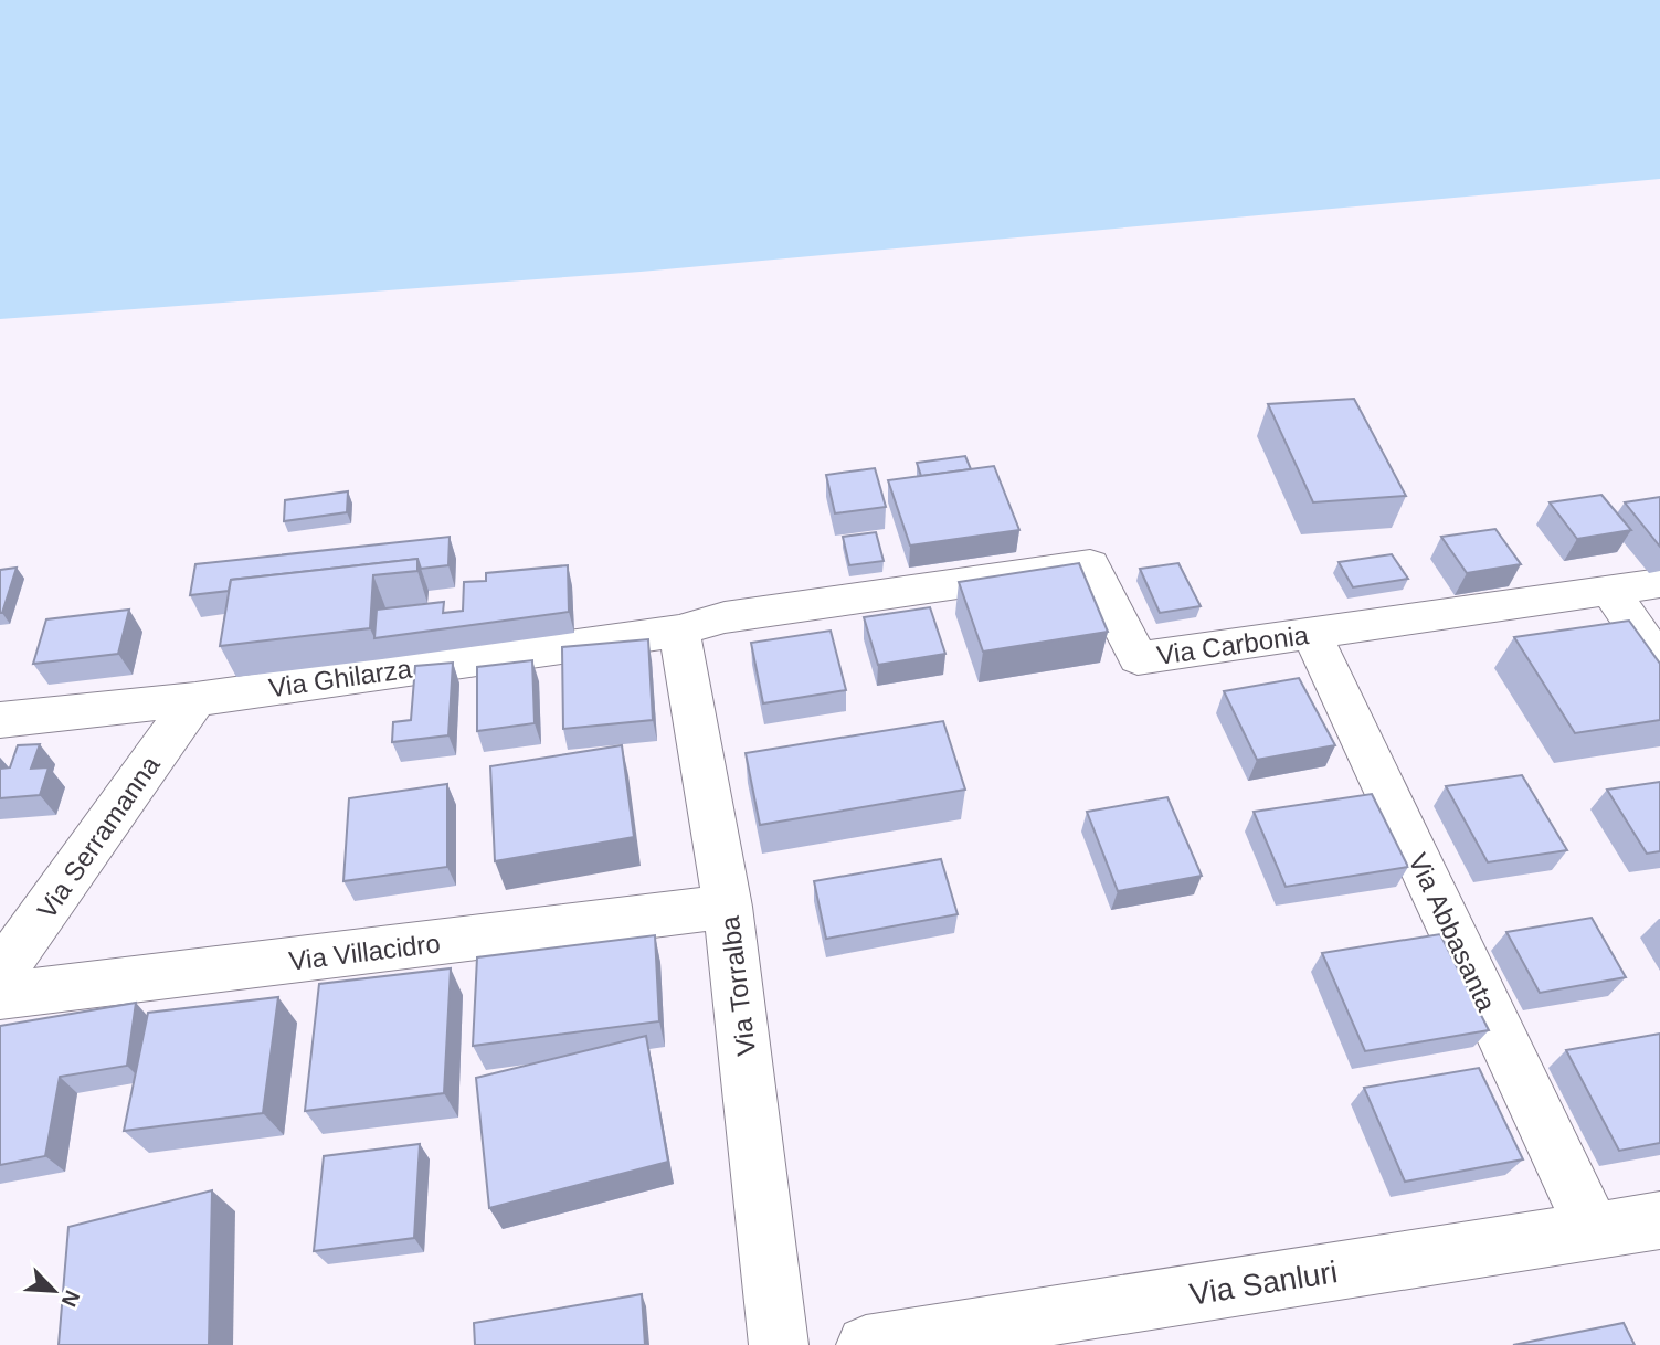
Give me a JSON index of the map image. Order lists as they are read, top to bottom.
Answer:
{
  "streets": {
    "street": [
      "Via Carbonia",
      "Via Ghilarza",
      "Via Serramanna",
      "Via Abbasanta",
      "Via Villacidro",
      "Via Torralba",
      "Via Sanluri"
    ]
  },
  "crossings": [
    ["Via Carbonia", "Via Ghilarza"],
    ["Via Carbonia", "Via Abbasanta"],
    ["Via Carbonia", "Via Torralba"],
    ["Via Ghilarza", "Via Serramanna"],
    ["Via Ghilarza", "Via Torralba"],
    ["Via Abbasanta", "Via Sanluri"],
    ["Via Villacidro", "Via Torralba"]
  ],
  "north": "bottom right"
}
